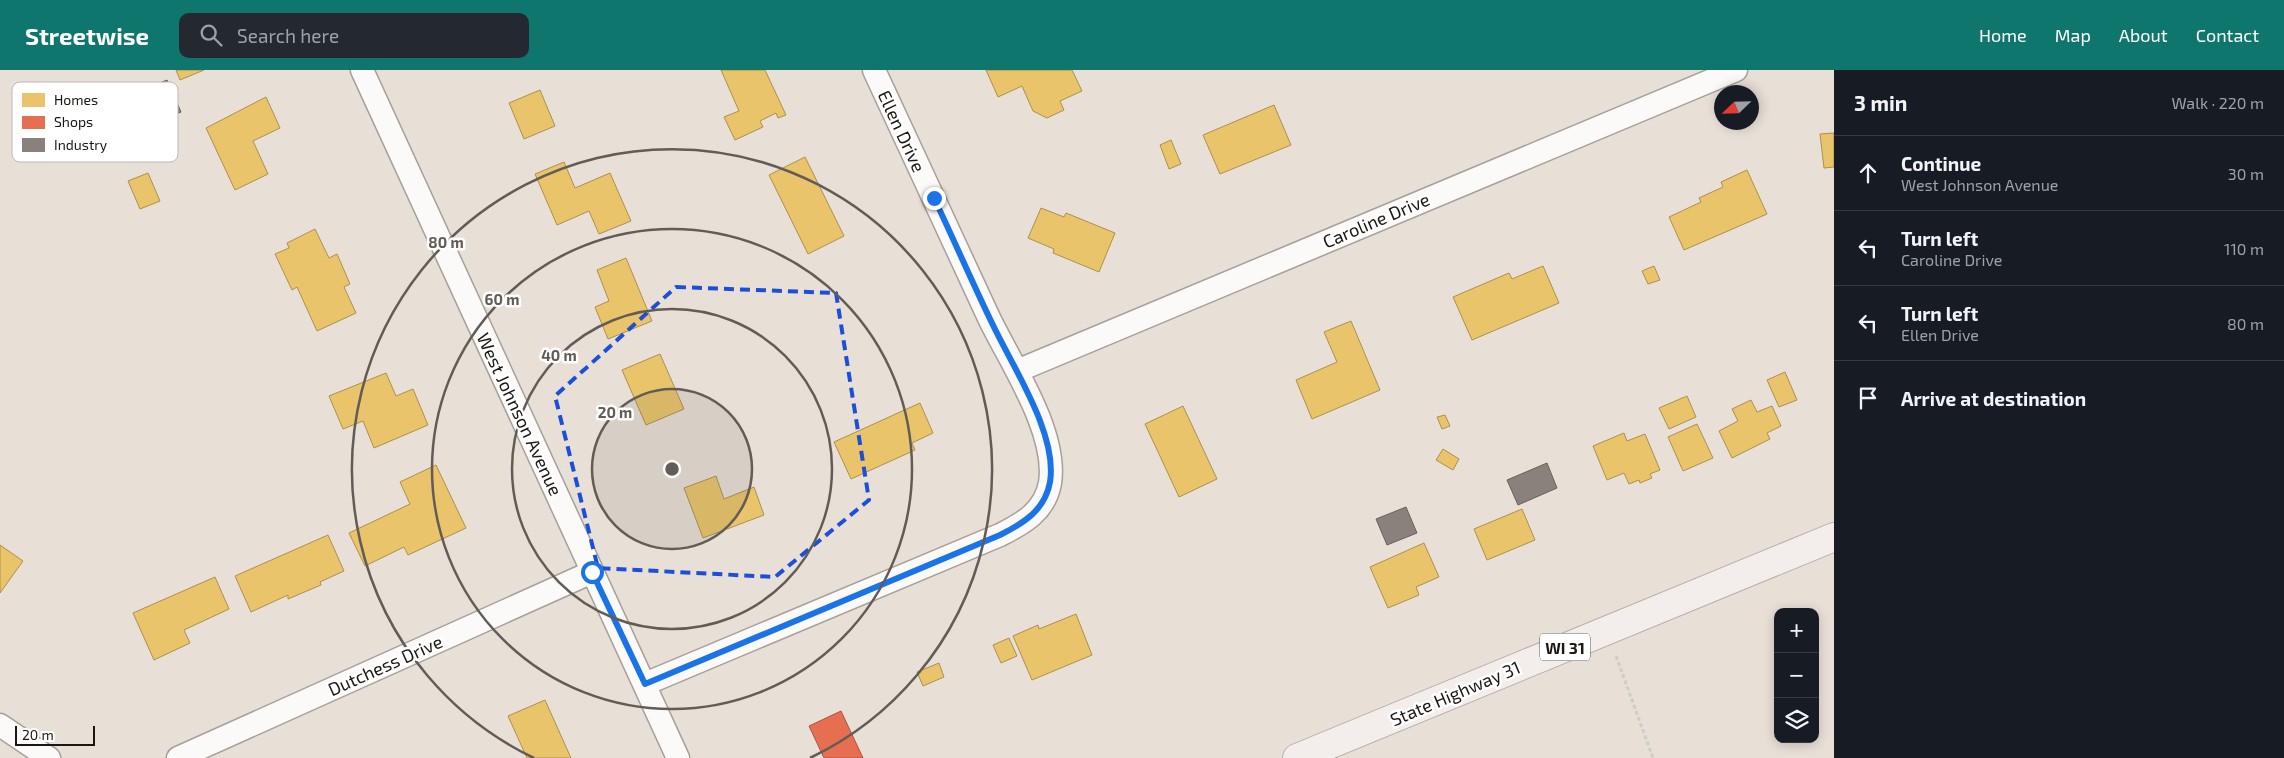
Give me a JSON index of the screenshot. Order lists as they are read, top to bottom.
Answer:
{
  "streets": {
    "main road": ["WI 31", "State Highway 31"],
    "street": [
      "Ellen Drive",
      "Caroline Drive",
      "West Johnson Avenue",
      "Dutchess Drive"
    ]
  },
  "crossings": [
    ["Ellen Drive", "Caroline Drive"],
    ["Ellen Drive", "West Johnson Avenue"],
    ["West Johnson Avenue", "Dutchess Drive"]
  ],
  "legend": ["Homes", "Shops", "Industry"],
  "scale_bar": "20 m",
  "north": "bottom left",
  "page": {
    "header": "Streetwise",
    "search": "Search here",
    "nav": [
      "Home",
      "Map",
      "About",
      "Contact"
    ],
    "heading": ["3 min", "Walk · 220 m"],
    "list": [
      ["Continue", "West Johnson Avenue", "30 m"],
      ["Turn left", "Caroline Drive", "110 m"],
      ["Turn left", "Ellen Drive", "80 m"],
      "Arrive at destination"
    ],
    "map_buttons": ["+", "−"],
    "scale": "20 m"
  },
  "rings": [
    "80 m",
    "60 m",
    "40 m",
    "20 m"
  ]
}
